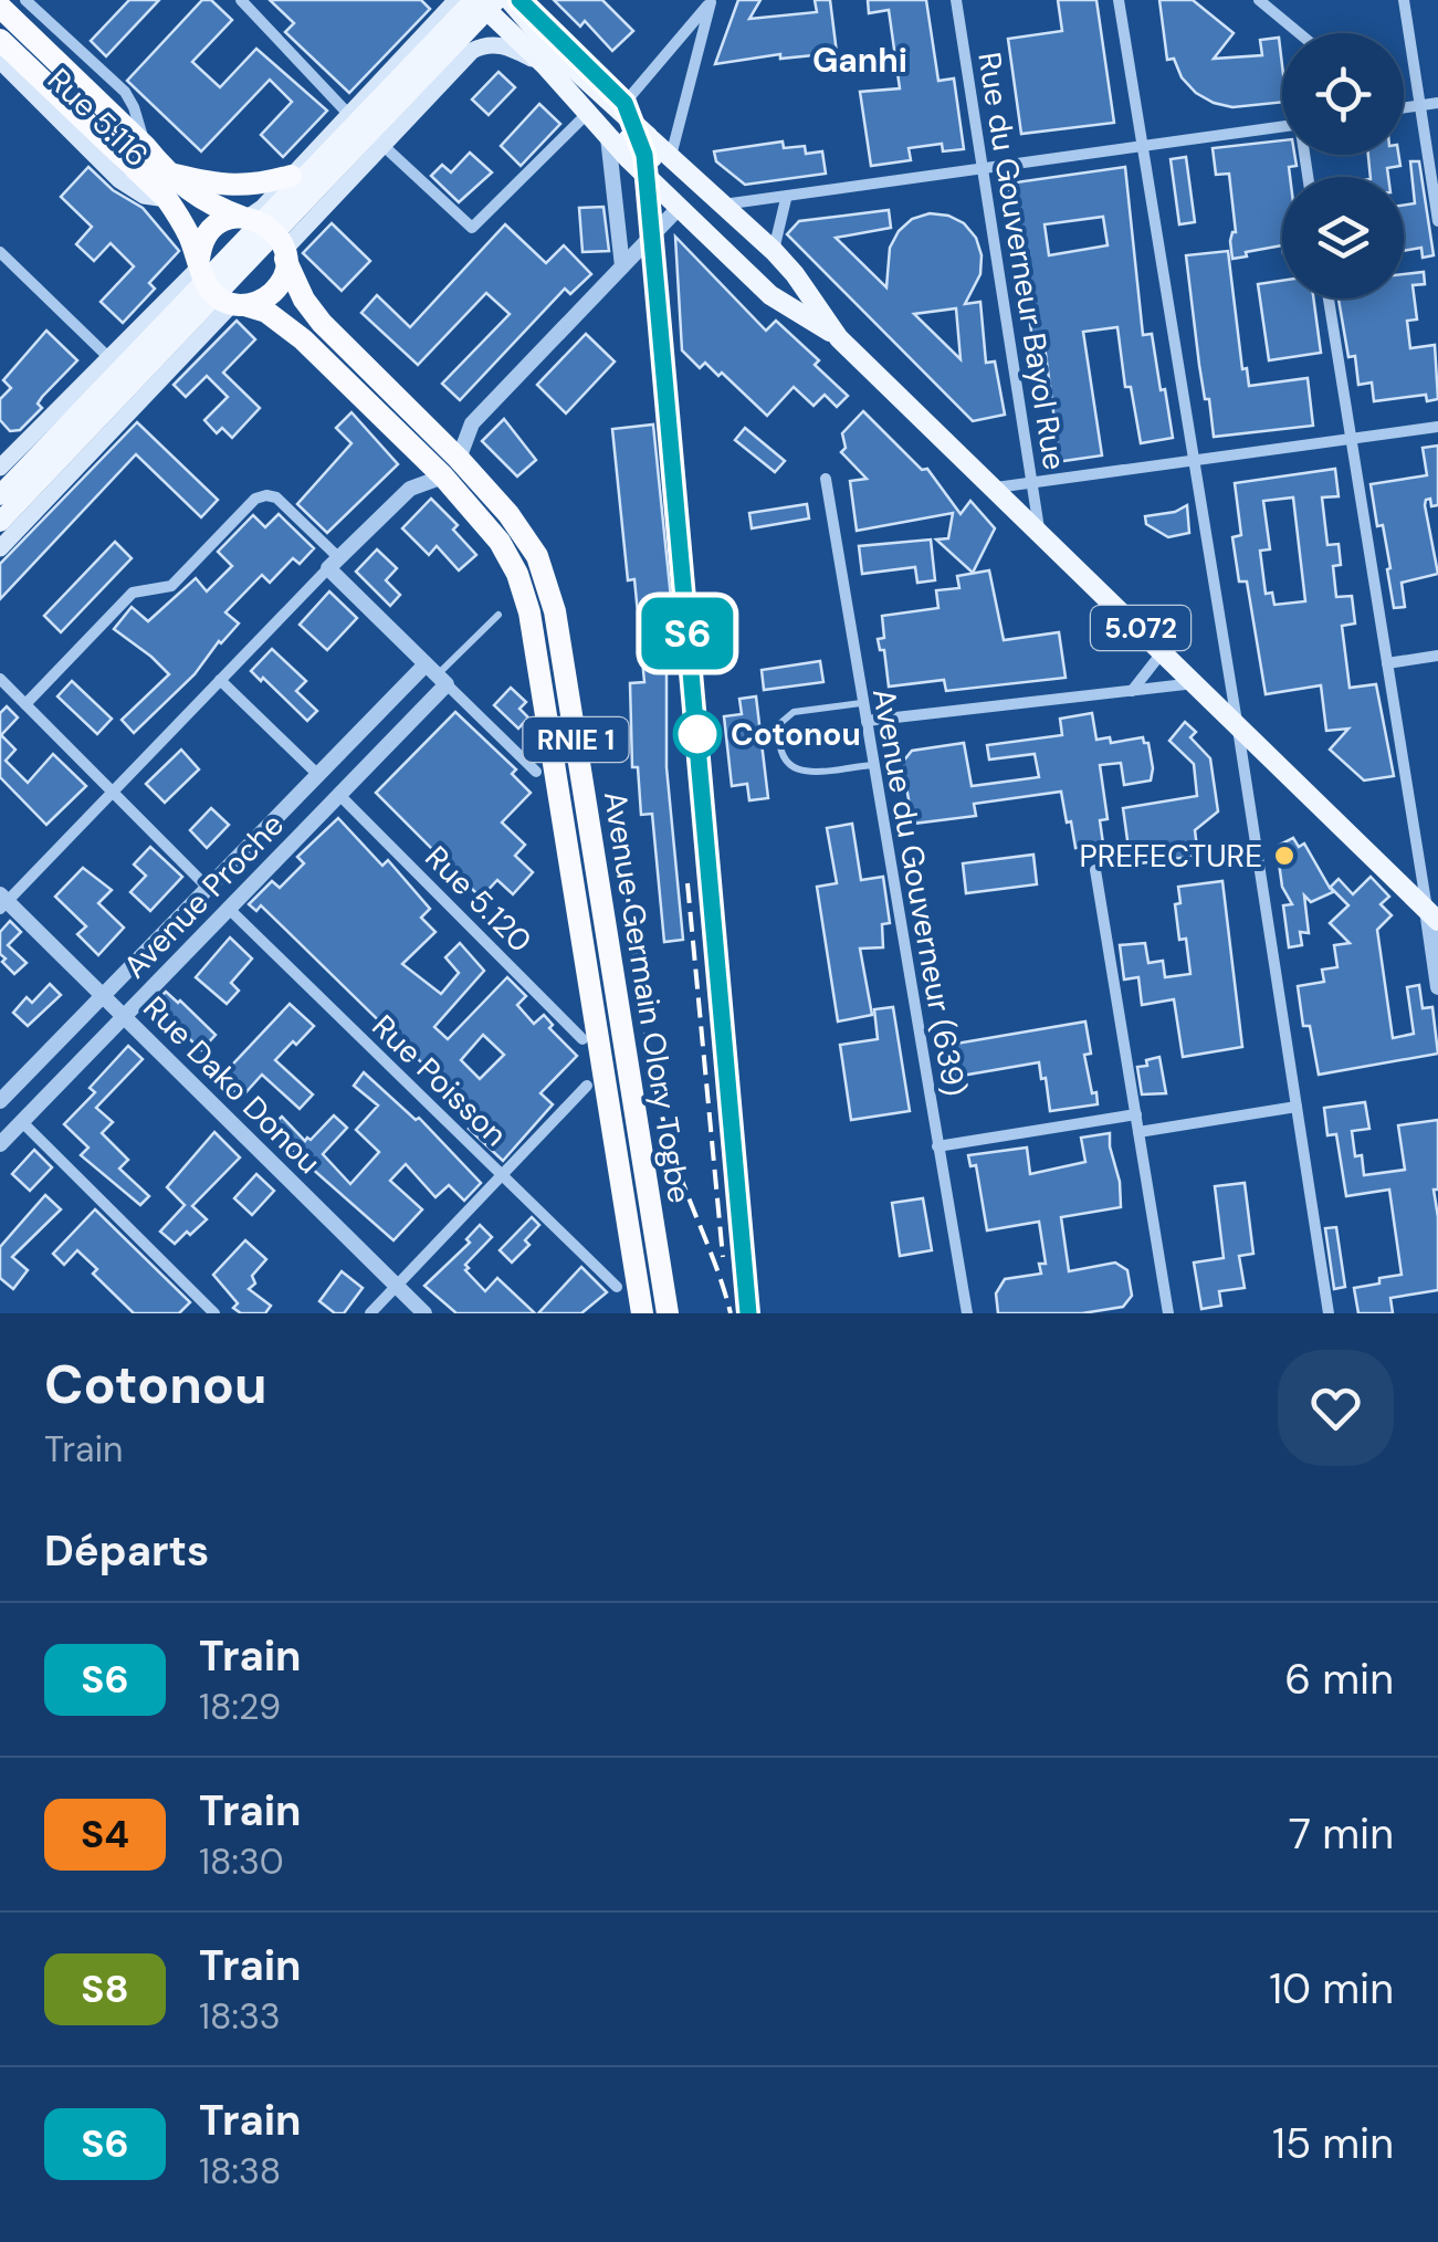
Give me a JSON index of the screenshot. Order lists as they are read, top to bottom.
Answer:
{
  "streets": {
    "highway": ["RNIE 1", "Avenue Germain Olory Togbe"],
    "main road": ["Rue 5.116", "5.072"],
    "street": [
      "Rue du Gouverneur Bayol Rue",
      "Avenue du Gouverneur (639)",
      "Avenue Proche",
      "Rue 5.120",
      "Rue Poisson",
      "Rue Dako Donou"
    ]
  },
  "crossings": [
    ["Rue 5.116", "RNIE 1"],
    ["Rue du Gouverneur Bayol Rue", "5.072"],
    ["RNIE 1", "Avenue Germain Olory Togbe"],
    ["Avenue Proche", "Rue 5.120"],
    ["Avenue Proche", "Rue Poisson"],
    ["Avenue Proche", "Rue Dako Donou"]
  ],
  "districts": ["Ganhi"],
  "places": ["Cotonou", "PREFECTURE"],
  "page": {
    "on_map": "S6",
    "heading": [
      ["Cotonou", "Train"],
      "Départs"
    ],
    "list": [
      {
        "mark": "S6",
        "name": "Train",
        "note": "18:29",
        "value": "6 min"
      },
      {
        "mark": "S4",
        "name": "Train",
        "note": "18:30",
        "value": "7 min"
      },
      {
        "mark": "S8",
        "name": "Train",
        "note": "18:33",
        "value": "10 min"
      },
      {
        "mark": "S6",
        "name": "Train",
        "note": "18:38",
        "value": "15 min"
      }
    ]
  }
}
